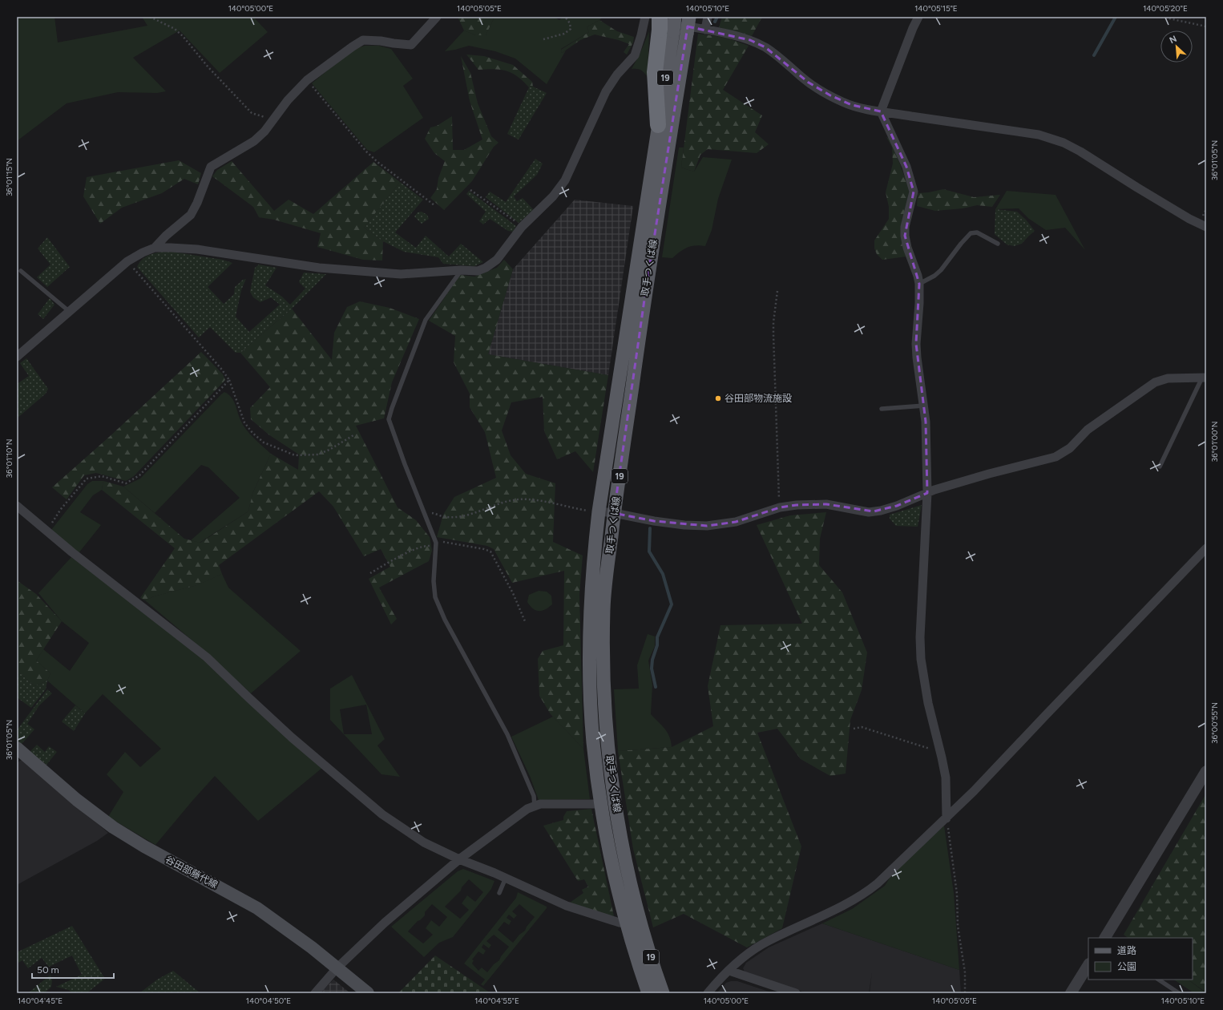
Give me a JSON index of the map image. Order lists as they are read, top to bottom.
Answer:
{
  "streets": {
    "main road": ["19", "取手つくば線", "谷田部藤代線"]
  },
  "places": ["谷田部物流施設"],
  "legend": ["道路", "公園"],
  "scale_bar": "50 m",
  "north": "top left",
  "coordinates": [
    "140°05'00\"E",
    "140°05'05\"E",
    "140°05'10\"E",
    "140°05'15\"E",
    "140°05'20\"E",
    "36°01'05\"N",
    "36°01'15\"N",
    "36°01'00\"N",
    "36°01'10\"N",
    "36°00'55\"N",
    "140°04'45\"E",
    "140°04'50\"E",
    "140°04'55\"E"
  ]
}
